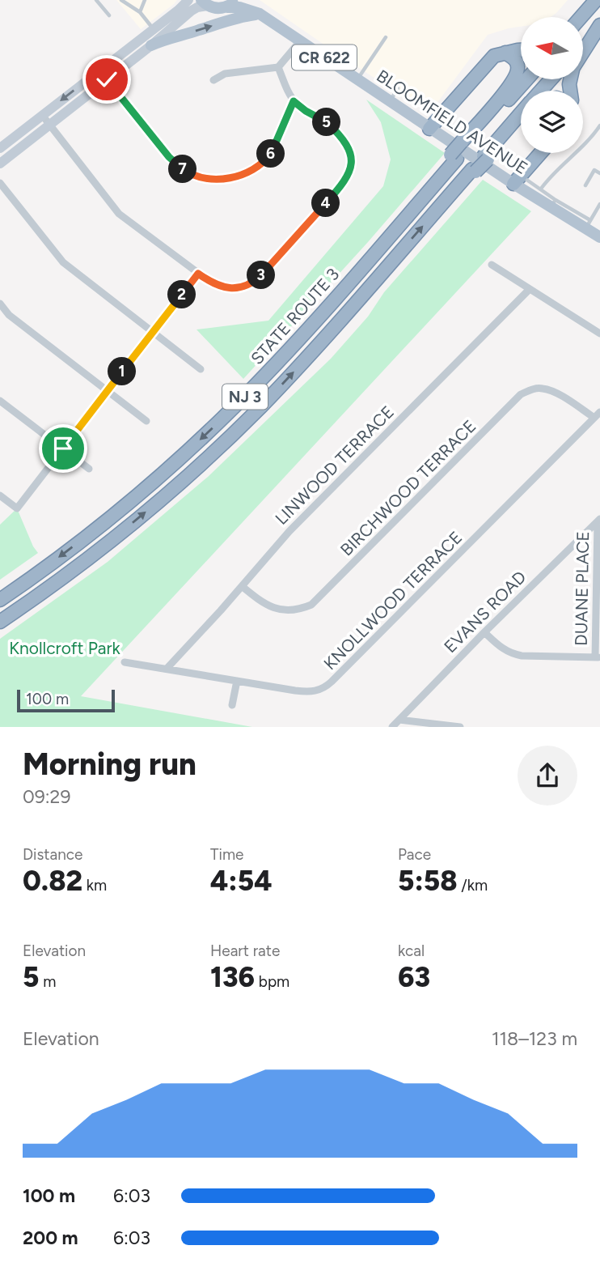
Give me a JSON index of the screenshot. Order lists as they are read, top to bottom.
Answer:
{
  "streets": {
    "highway": ["STATE ROUTE 3", "NJ 3"],
    "main road": ["CR 622", "BLOOMFIELD AVENUE"],
    "street": [
      "LINWOOD TERRACE",
      "BIRCHWOOD TERRACE",
      "DUANE PLACE",
      "KNOLLWOOD TERRACE",
      "EVANS ROAD"
    ]
  },
  "crossings": [
    ["LINWOOD TERRACE", "BIRCHWOOD TERRACE"],
    ["LINWOOD TERRACE", "KNOLLWOOD TERRACE"],
    ["BIRCHWOOD TERRACE", "KNOLLWOOD TERRACE"],
    ["DUANE PLACE", "EVANS ROAD"]
  ],
  "parks": ["Knollcroft Park"],
  "scale_bar": "100 m",
  "north": "left",
  "page": {
    "pins": [
      "5",
      "6",
      "7",
      "4",
      "3",
      "2",
      "1"
    ],
    "scale": "100 m",
    "heading": ["Morning run", "09:29"],
    "stats": [
      ["Distance", "0.82 km"],
      ["Time", "4:54"],
      ["Pace", "5:58 /km"],
      ["Elevation", "5 m"],
      ["Heart rate", "136 bpm"],
      ["kcal", "63"]
    ],
    "chart": ["Elevation", "118–123 m"],
    "list": [
      {
        "name": "100 m",
        "note": "6:03"
      },
      {
        "name": "200 m",
        "note": "6:03"
      }
    ]
  }
}
